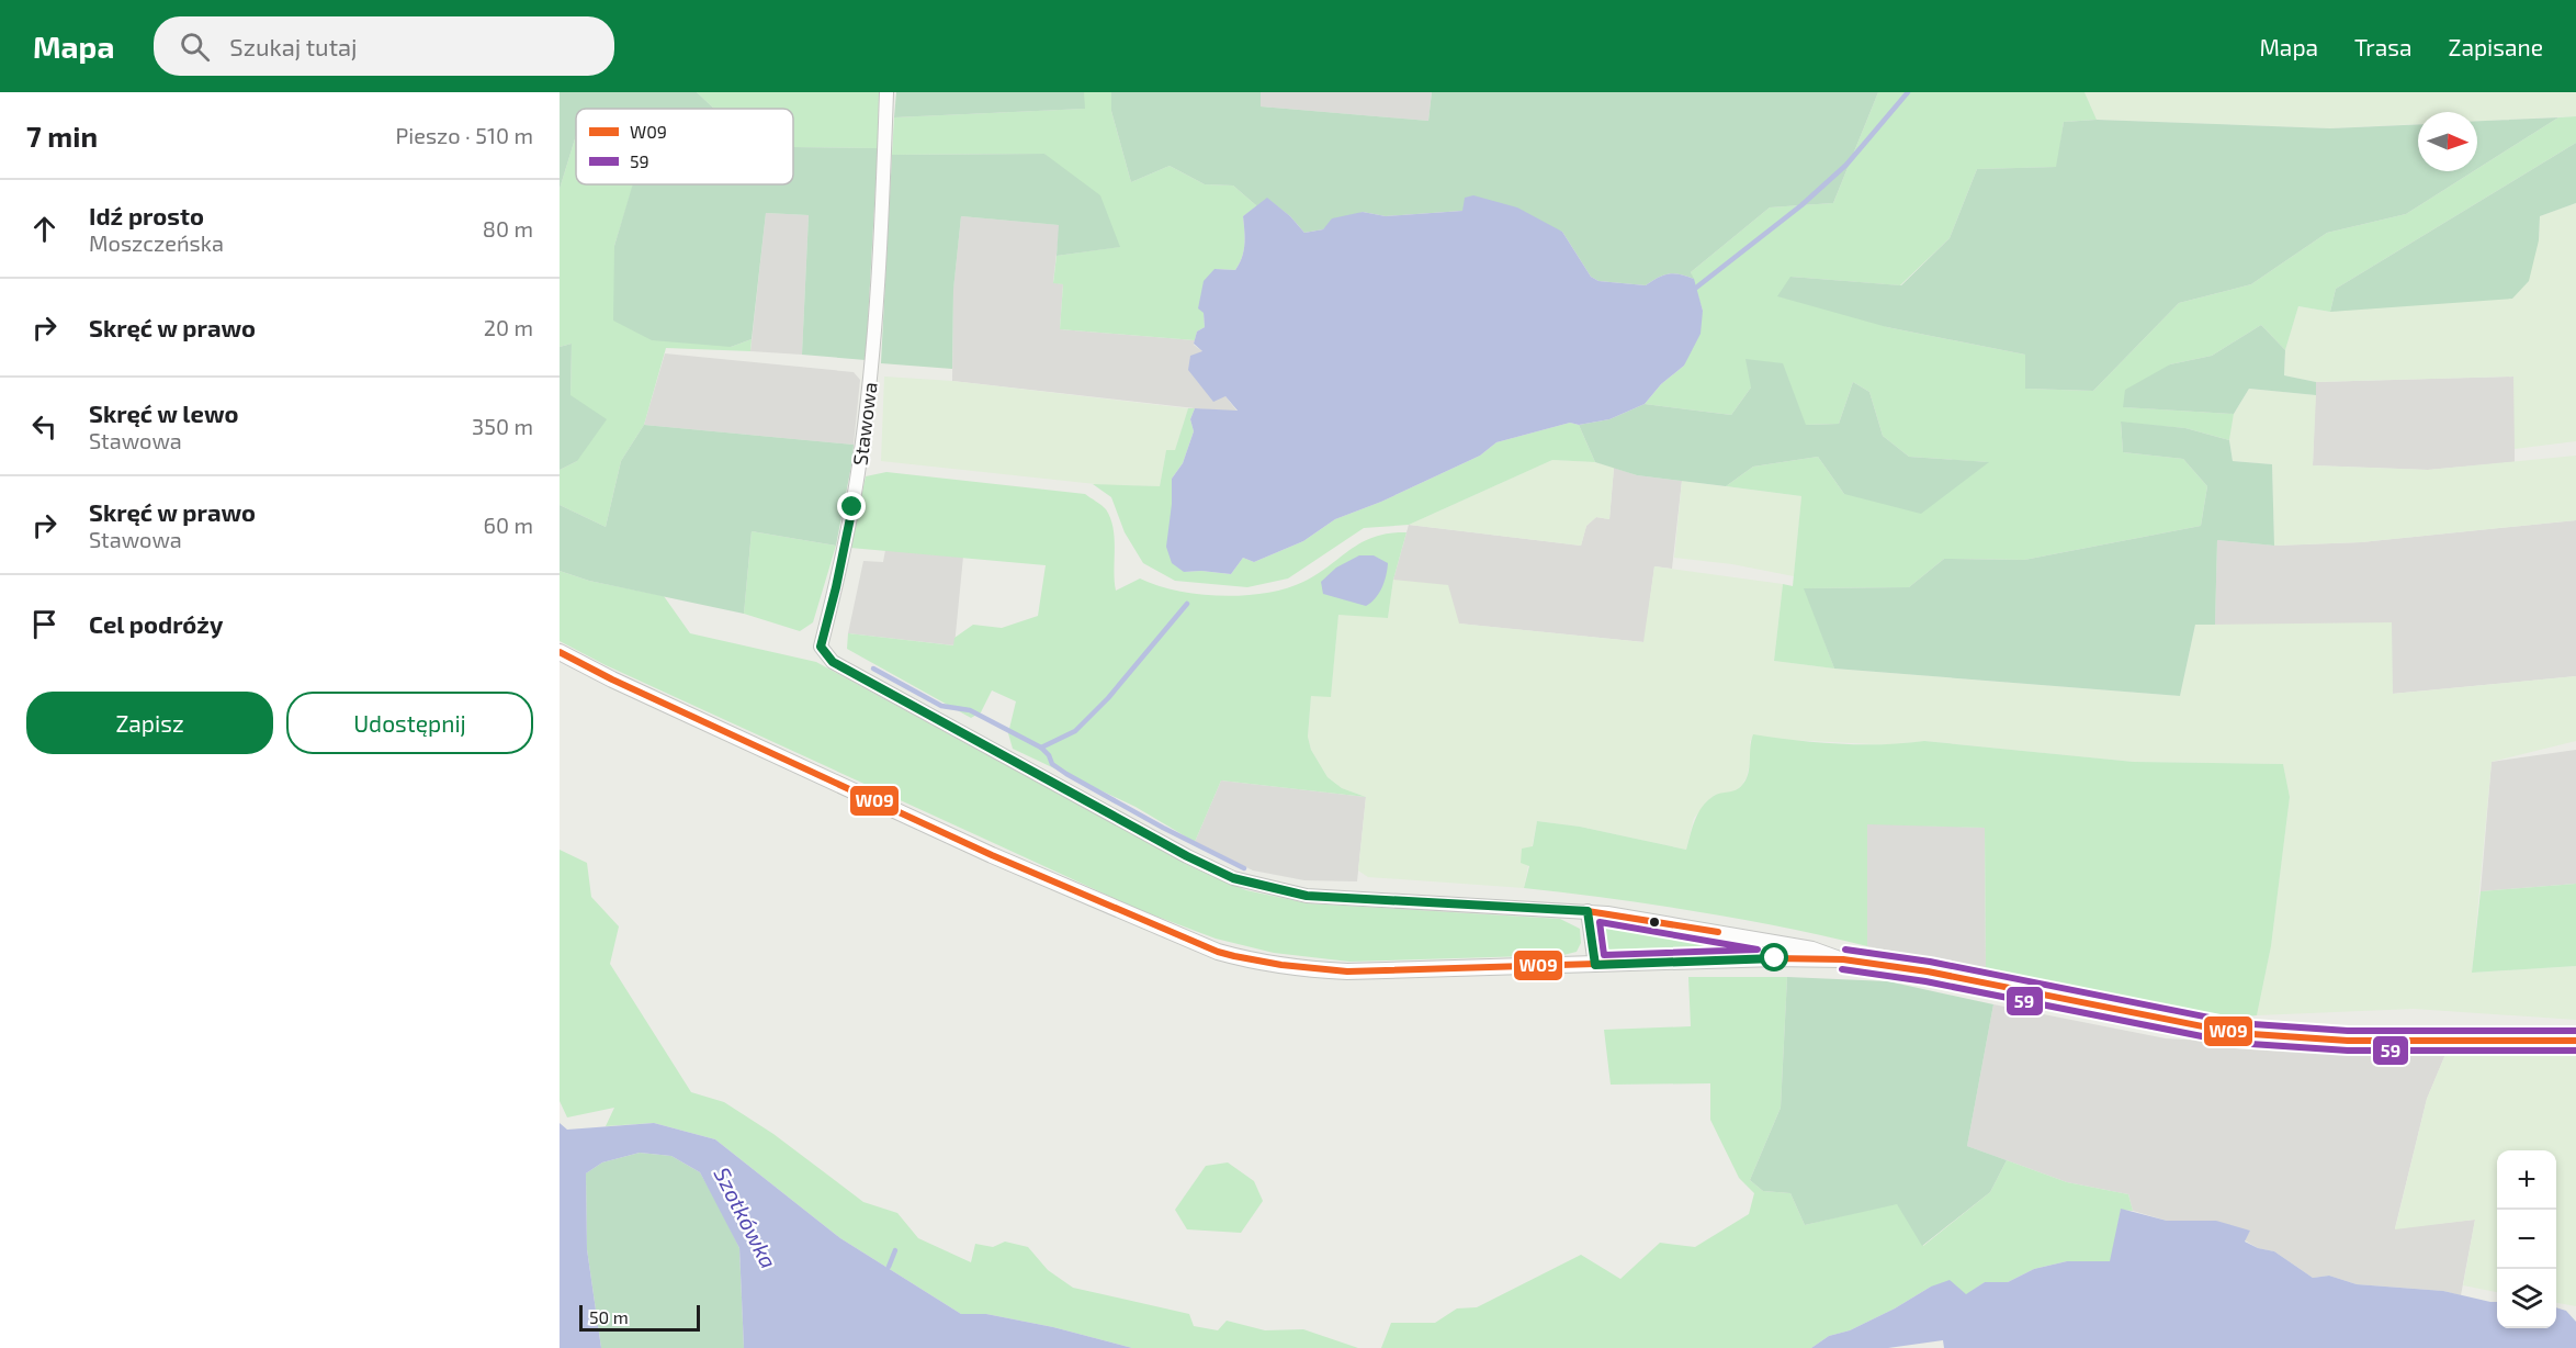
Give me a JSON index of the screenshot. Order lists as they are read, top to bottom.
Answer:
{
  "streets": {
    "street": ["Stawowa"]
  },
  "water": ["Szotkówka"],
  "lines": ["transit line W09", "transit line 59"],
  "legend": ["W09", "59"],
  "scale_bar": "50 m",
  "north": "right",
  "page": {
    "header": "Mapa",
    "search": "Szukaj tutaj",
    "nav": ["Mapa", "Trasa", "Zapisane"],
    "heading": ["7 min", "Pieszo · 510 m"],
    "list": [
      ["Idź prosto", "Moszczeńska", "80 m"],
      ["Skręć w prawo", "20 m"],
      ["Skręć w lewo", "Stawowa", "350 m"],
      ["Skręć w prawo", "Stawowa", "60 m"],
      "Cel podróży"
    ],
    "buttons": ["Zapisz", "Udostępnij"],
    "map_buttons": ["+", "−"],
    "scale": "50 m"
  }
}
